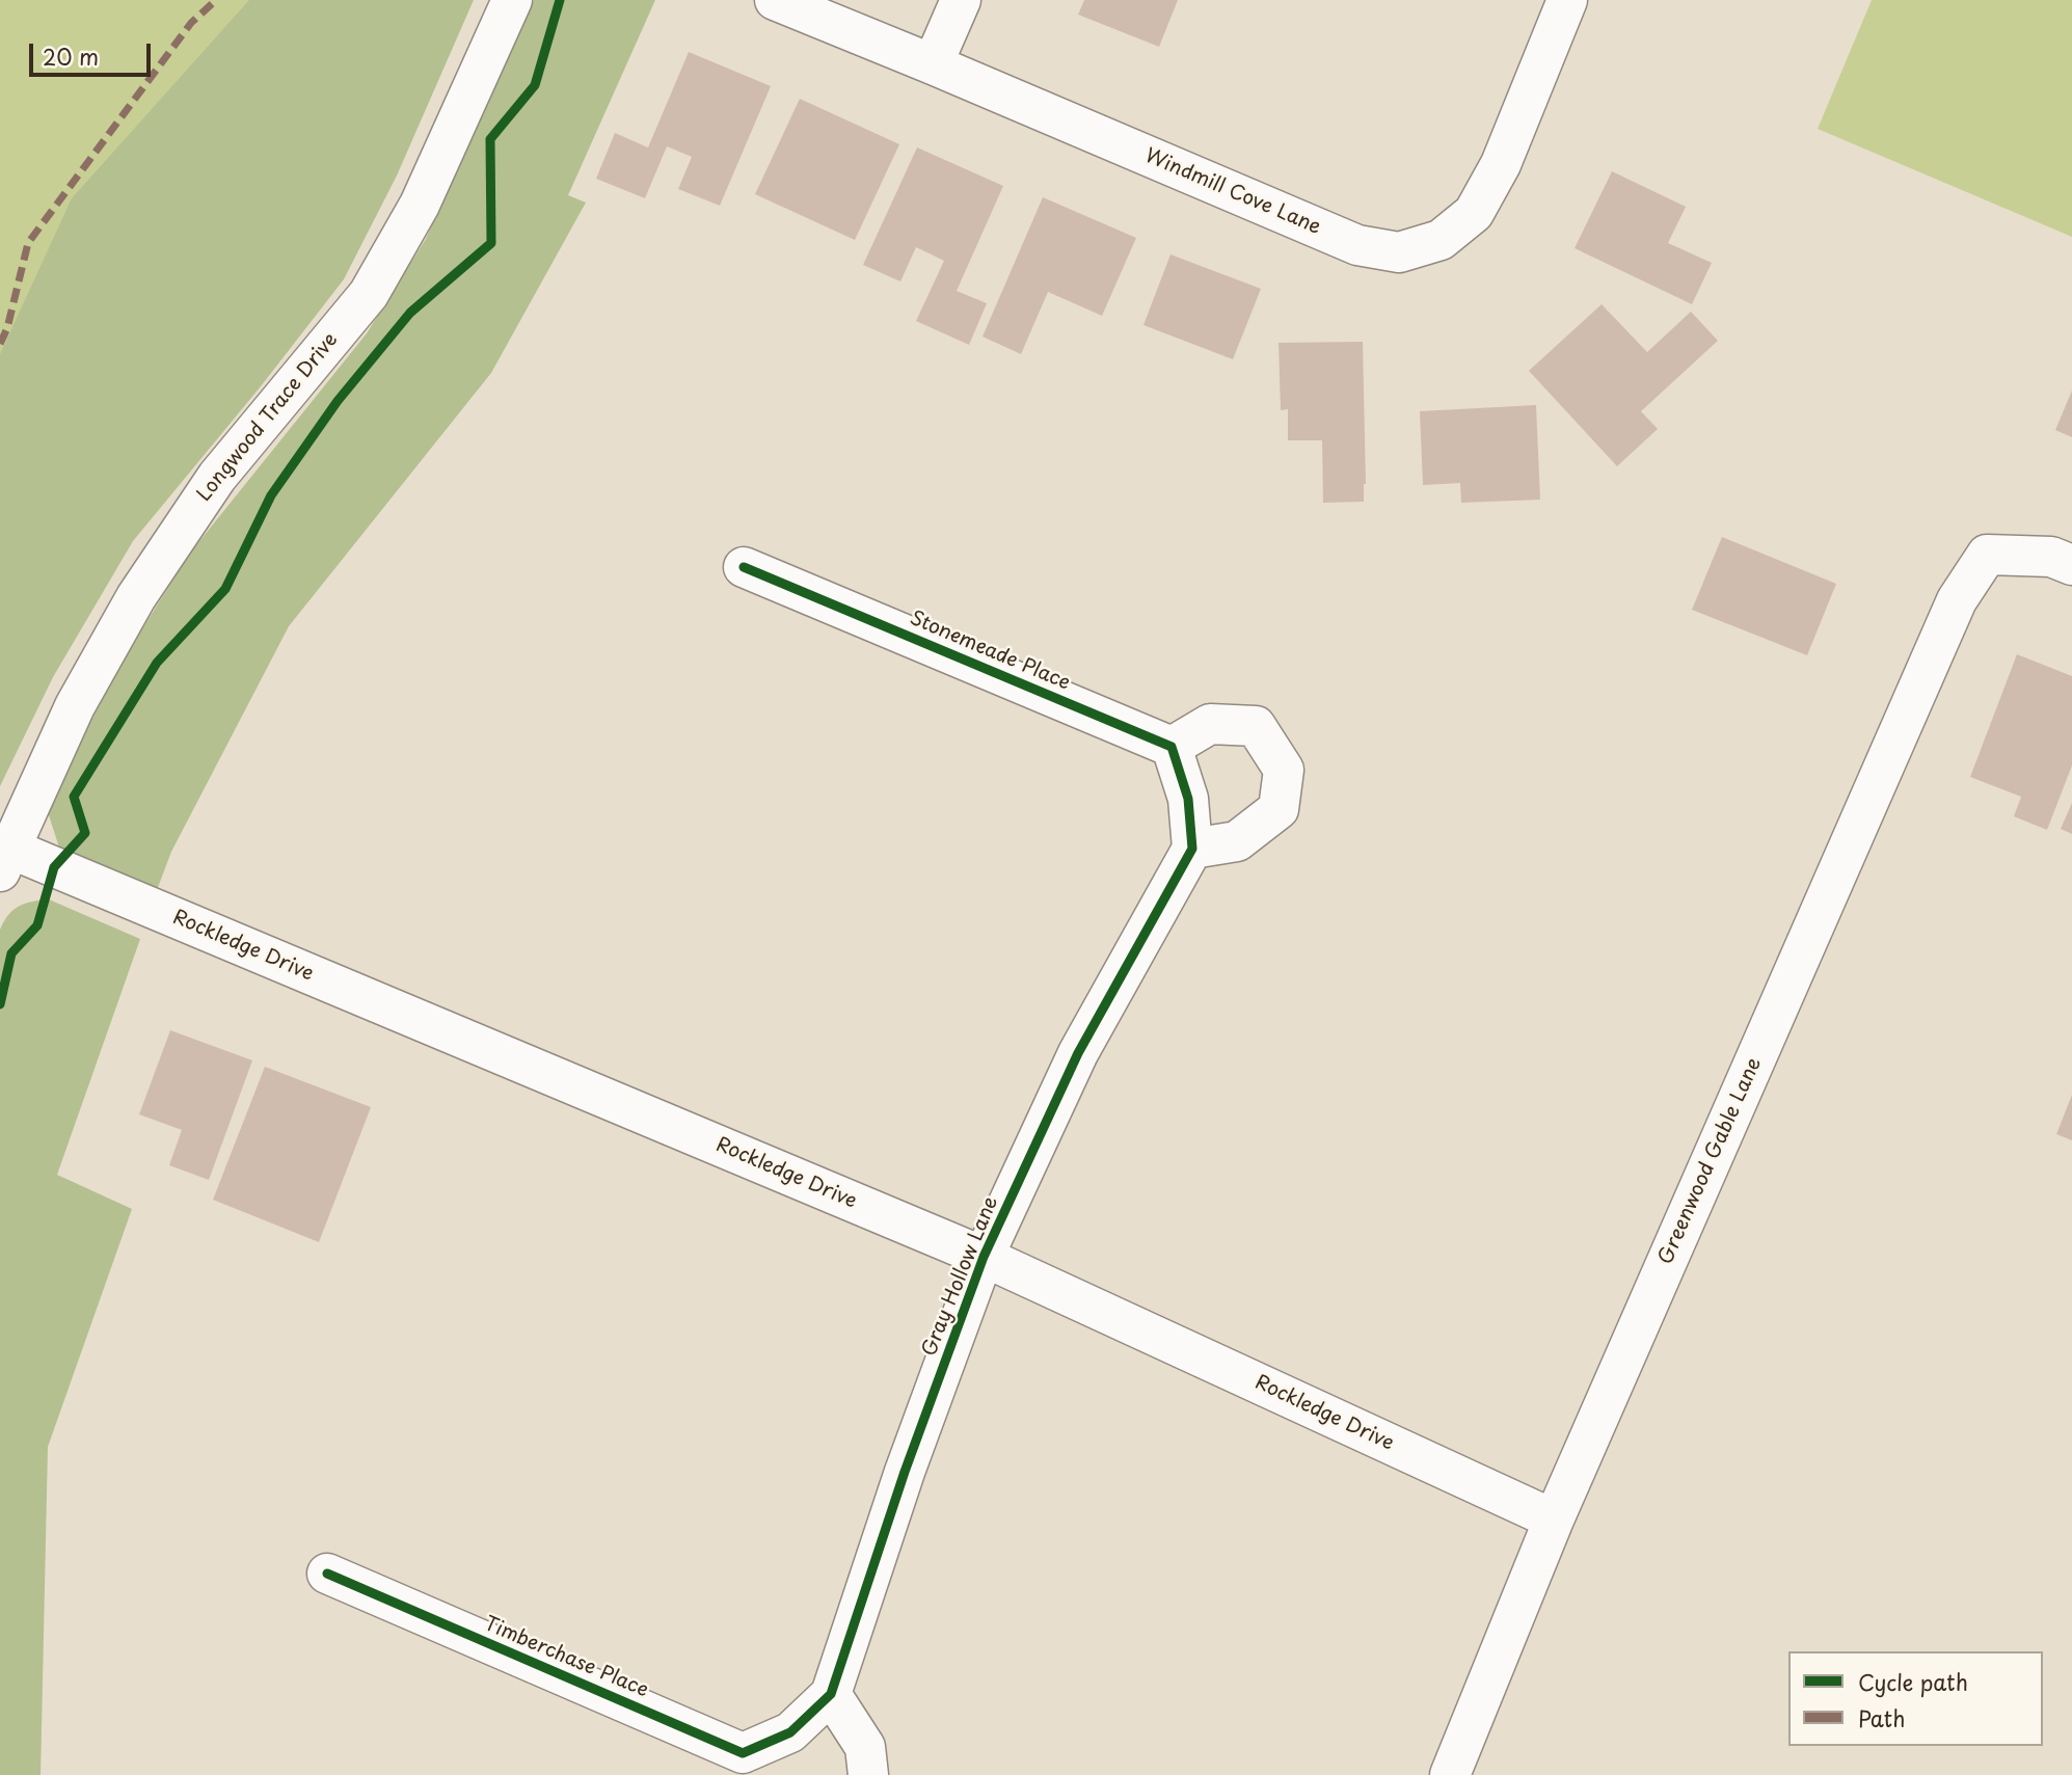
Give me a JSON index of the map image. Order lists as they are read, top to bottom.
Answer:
{
  "streets": {
    "street": [
      "Windmill Cove Lane",
      "Longwood Trace Drive",
      "Stonemeade Place",
      "Rockledge Drive",
      "Greenwood Gable Lane",
      "Gray Hollow Lane",
      "Timberchase Place"
    ]
  },
  "crossings": [
    ["Longwood Trace Drive", "Rockledge Drive"],
    ["Rockledge Drive", "Greenwood Gable Lane"],
    ["Rockledge Drive", "Gray Hollow Lane"],
    ["Gray Hollow Lane", "Timberchase Place"]
  ],
  "legend": ["Cycle path", "Path"],
  "scale_bar": "20 m"
}
